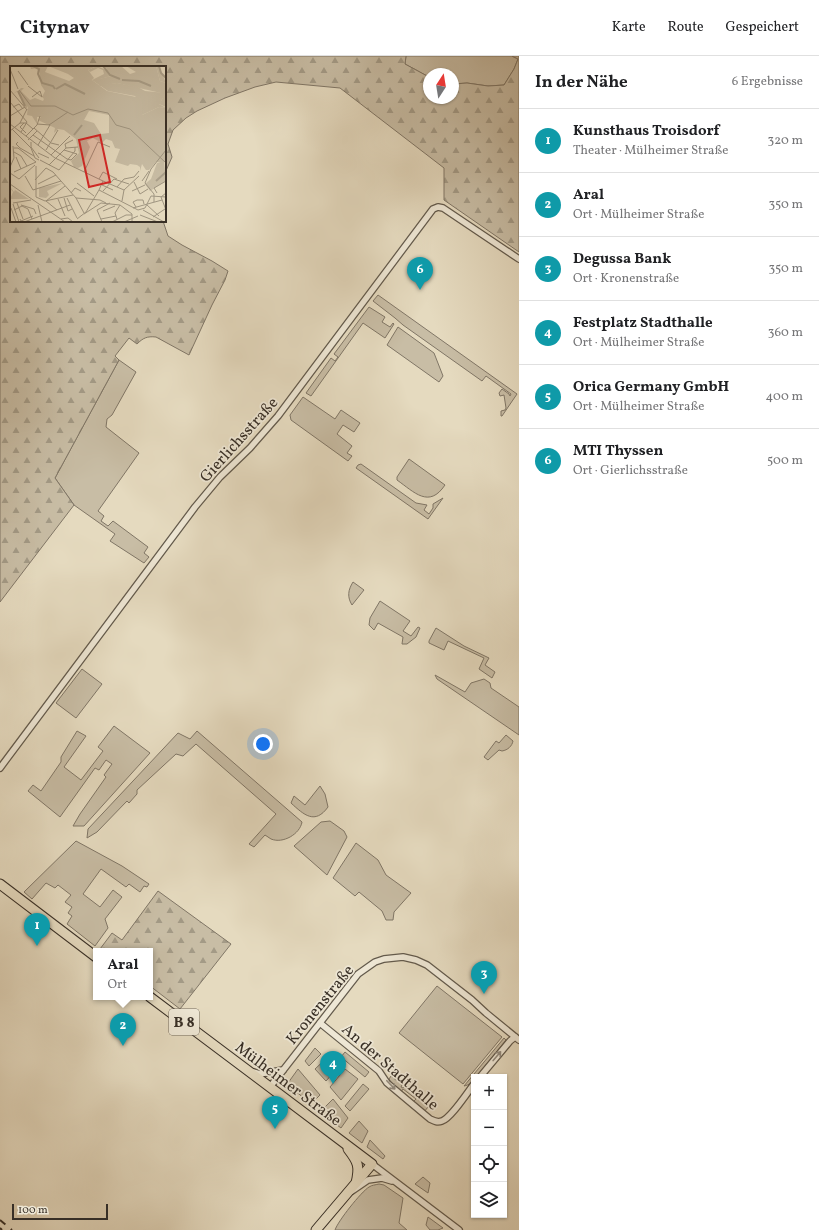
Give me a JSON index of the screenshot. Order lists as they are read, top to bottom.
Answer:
{
  "streets": {
    "main road": ["B 8", "Mülheimer Straße"],
    "street": ["Gierlichsstraße", "Kronenstraße", "An der Stadthalle"]
  },
  "crossings": [
    ["Kronenstraße", "An der Stadthalle"],
    ["Kronenstraße", "Mülheimer Straße"],
    ["B 8", "Mülheimer Straße"]
  ],
  "one_way": ["An der Stadthalle"],
  "scale_bar": "100 m",
  "north": "top",
  "page": {
    "header": "Citynav",
    "nav": ["Karte", "Route", "Gespeichert"],
    "heading": ["In der Nähe", "6 Ergebnisse"],
    "list": [
      {
        "mark": "1",
        "name": "Kunsthaus Troisdorf",
        "note": "Theater · Mülheimer Straße",
        "value": "320 m"
      },
      {
        "mark": "2",
        "name": "Aral",
        "note": "Ort · Mülheimer Straße",
        "value": "350 m"
      },
      {
        "mark": "3",
        "name": "Degussa Bank",
        "note": "Ort · Kronenstraße",
        "value": "350 m"
      },
      {
        "mark": "4",
        "name": "Festplatz Stadthalle",
        "note": "Ort · Mülheimer Straße",
        "value": "360 m"
      },
      {
        "mark": "5",
        "name": "Orica Germany GmbH",
        "note": "Ort · Mülheimer Straße",
        "value": "400 m"
      },
      {
        "mark": "6",
        "name": "MTI Thyssen",
        "note": "Ort · Gierlichsstraße",
        "value": "500 m"
      }
    ],
    "pins": [
      "6",
      "1",
      "3",
      "2",
      "4",
      "5"
    ],
    "popup": ["Aral", "Ort"],
    "map_buttons": ["+", "−"],
    "scale": "100 m"
  }
}
